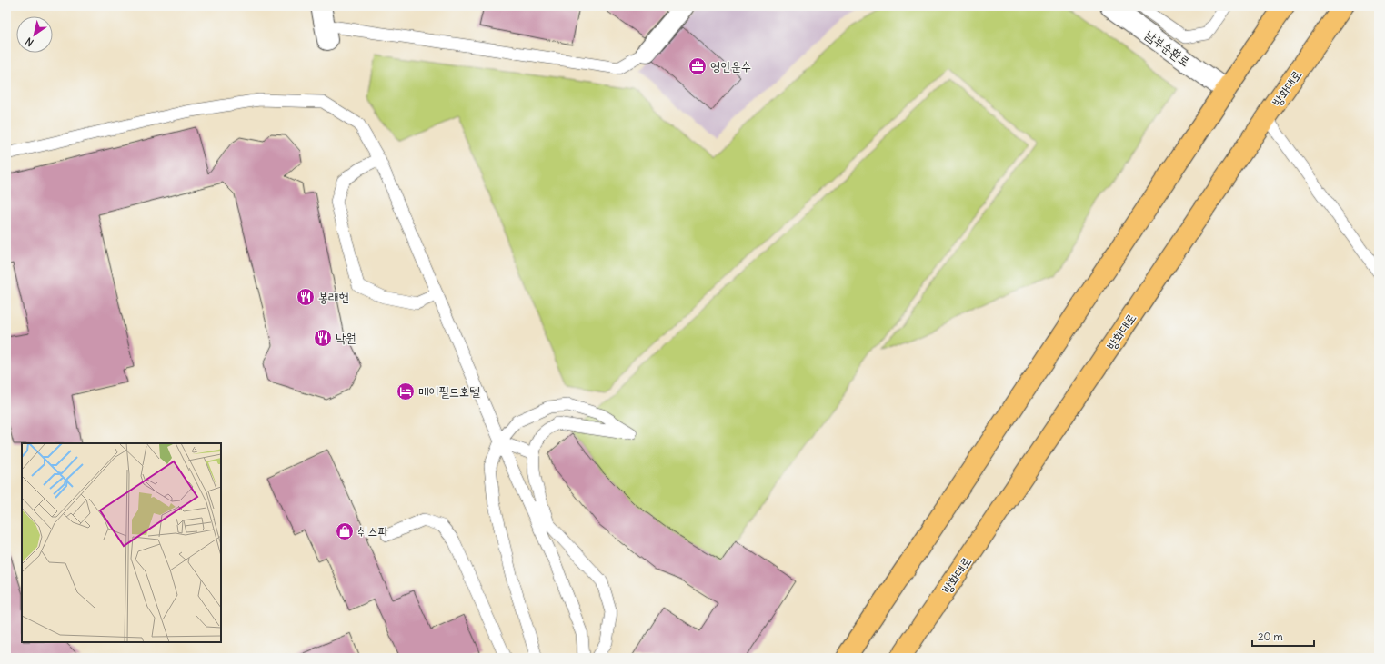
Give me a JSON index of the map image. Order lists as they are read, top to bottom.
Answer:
{
  "streets": {
    "main road": ["방화대로"],
    "street": ["남부순환로"]
  },
  "places": {
    "office": ["영인운수"],
    "restaurant": ["봉래헌", "낙원"],
    "hotel": ["메이필드호텔"],
    "shop": ["쉬스파"]
  },
  "scale_bar": "20 m",
  "north": "bottom left"
}
